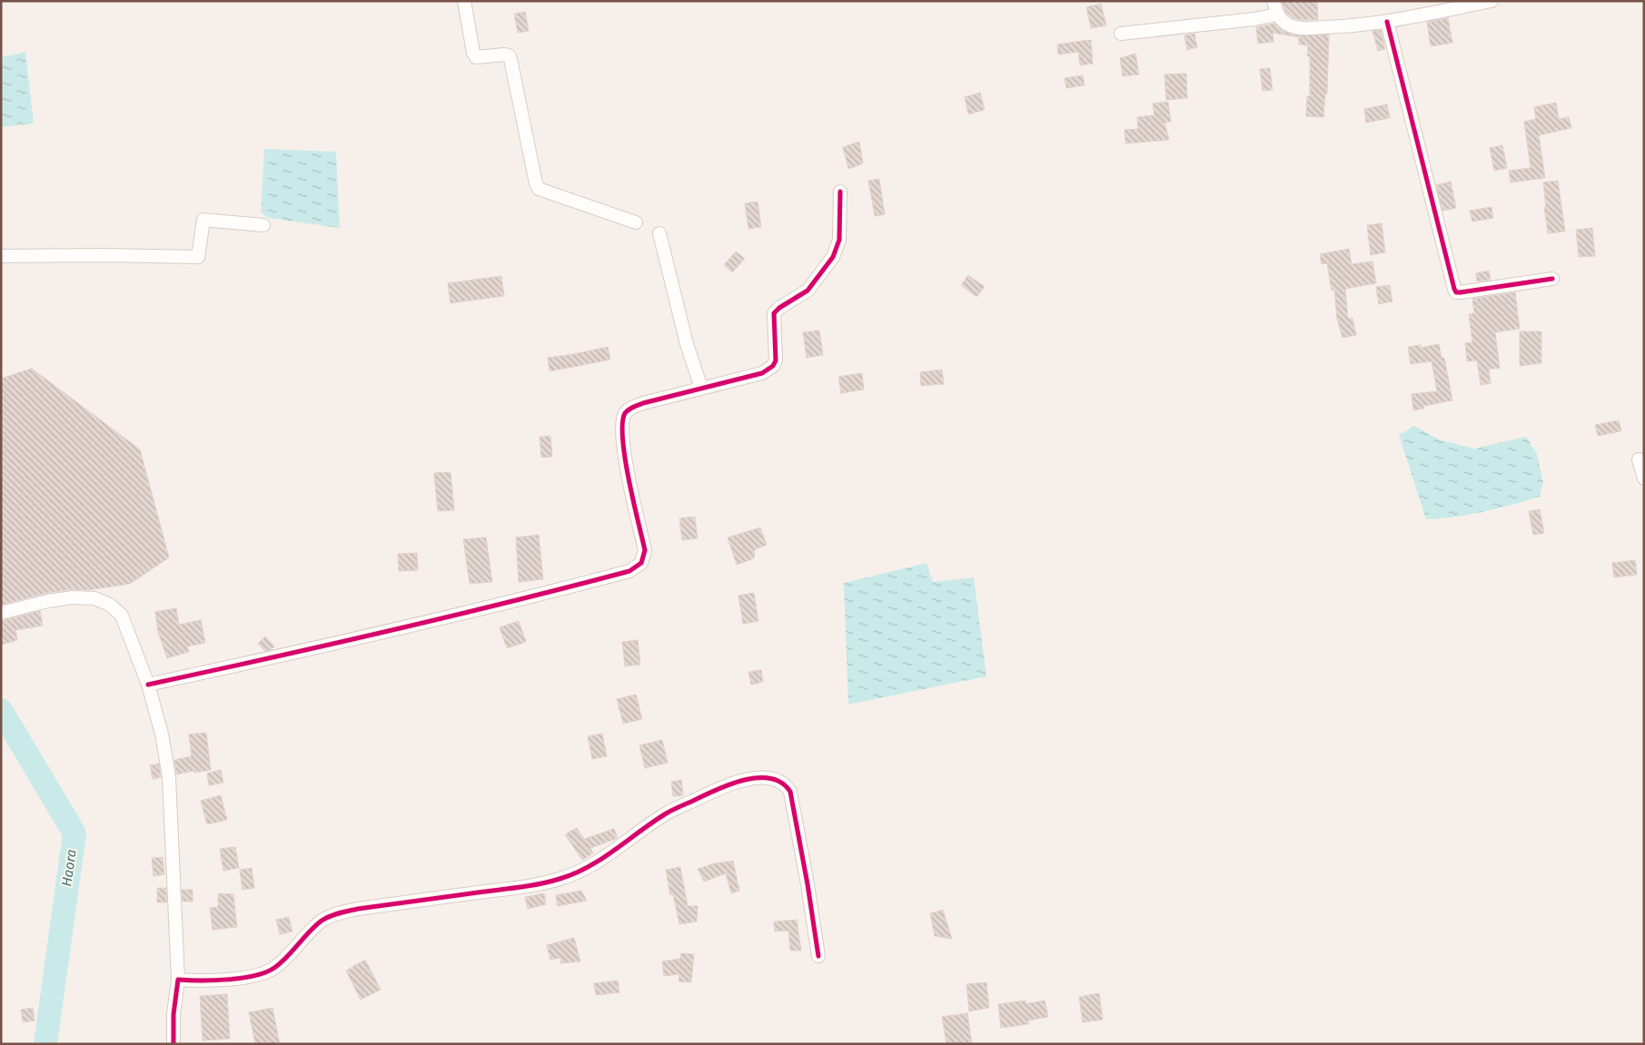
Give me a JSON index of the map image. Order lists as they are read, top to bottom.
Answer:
{
  "water": ["Haora"]
}
